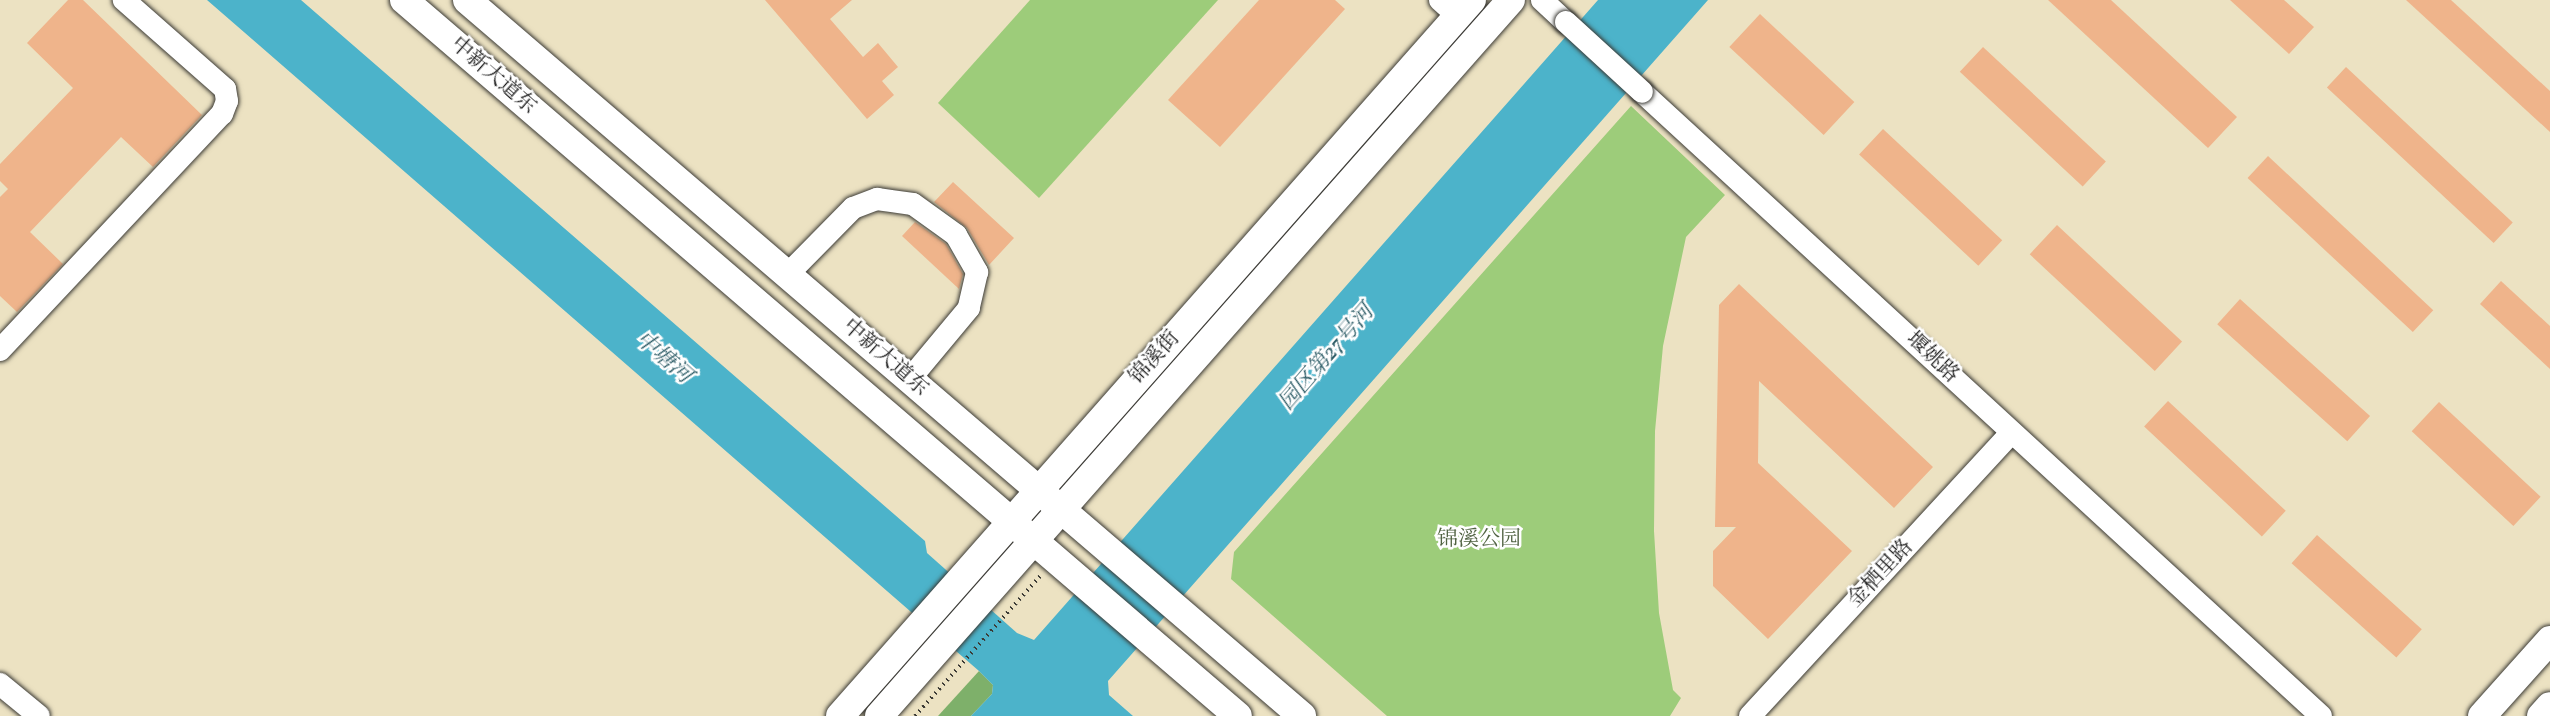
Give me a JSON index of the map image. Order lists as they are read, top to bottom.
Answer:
{
  "streets": {
    "main road": ["中新大道东", "锦溪街"],
    "street": ["堰姚路", "金栖里路"]
  },
  "crossings": [
    ["中新大道东", "锦溪街"],
    ["堰姚路", "金栖里路"]
  ],
  "water": ["中塘河", "园区第27号河"],
  "parks": ["锦溪公园"]
}
